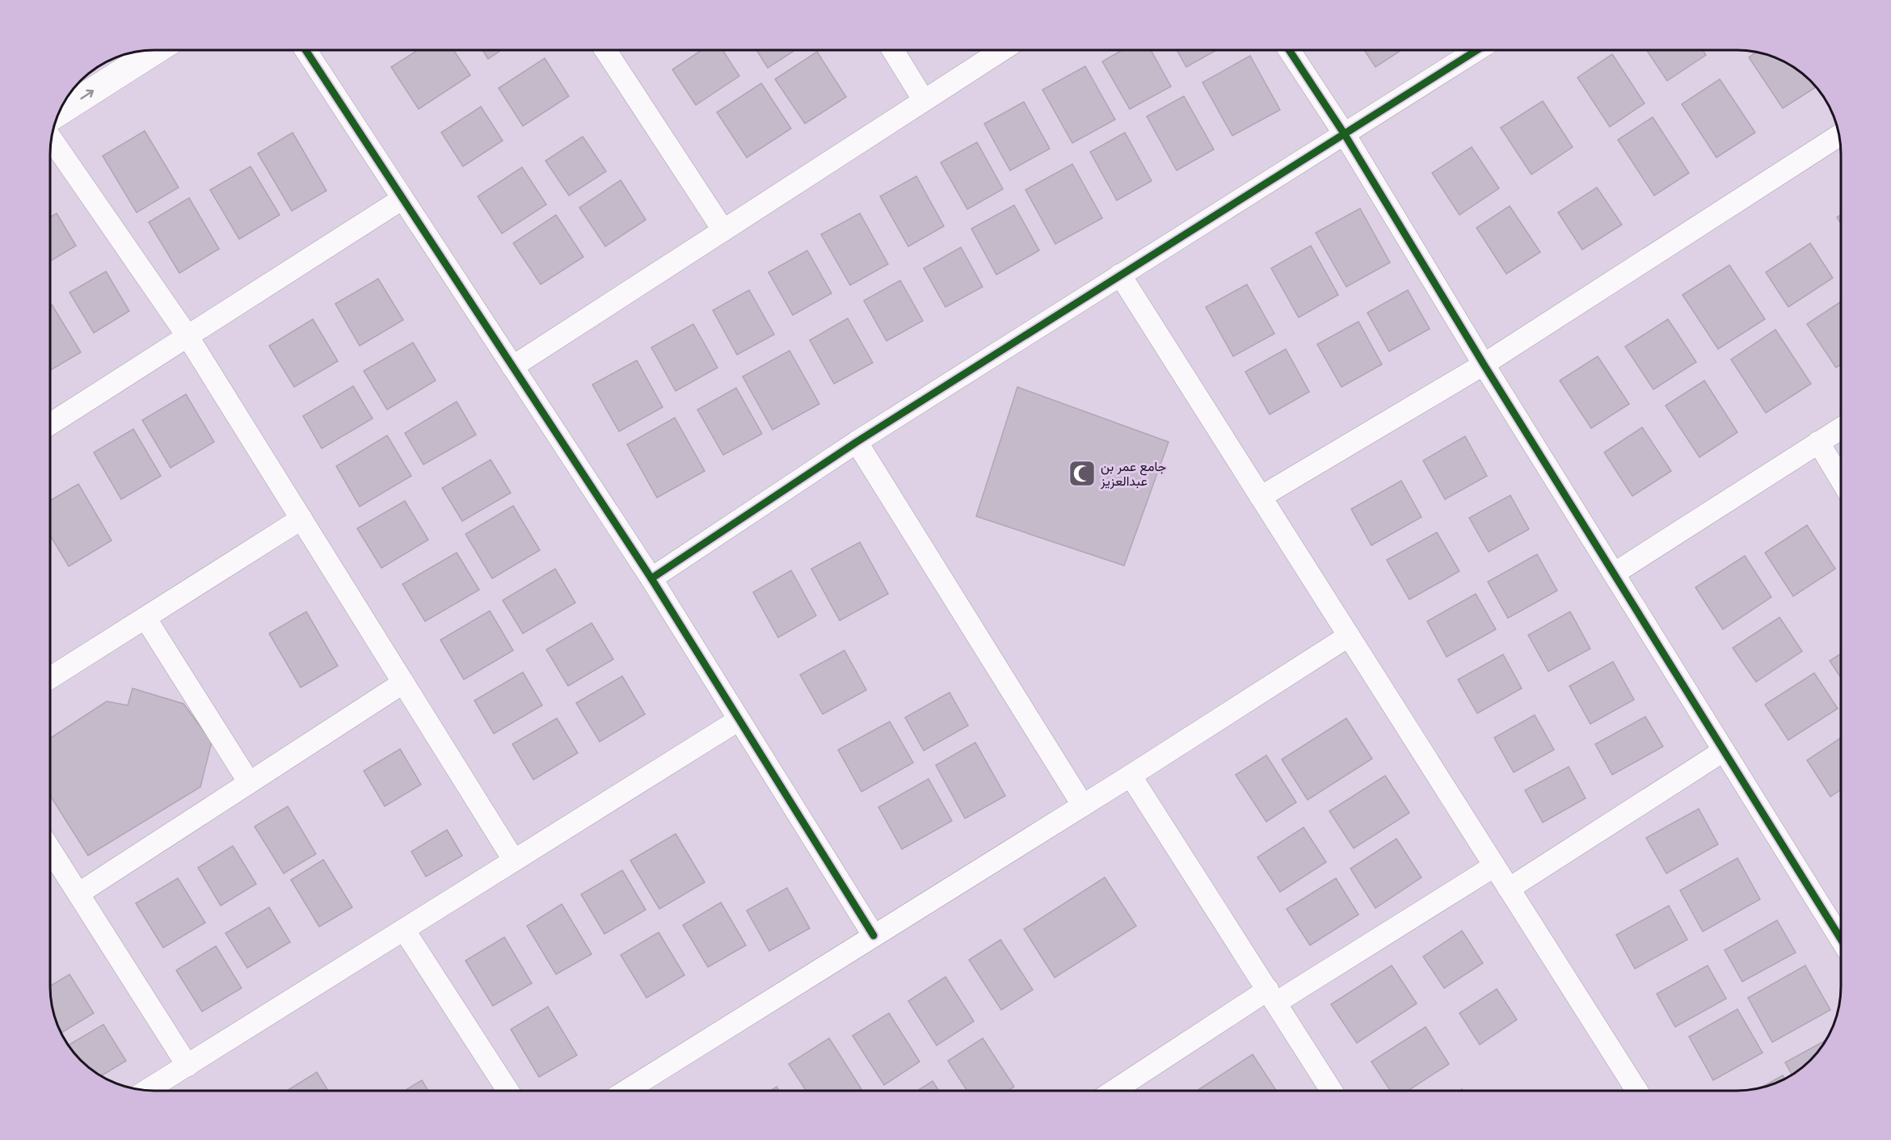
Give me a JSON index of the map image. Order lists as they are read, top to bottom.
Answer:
{
  "places": {
    "mosque": ["جامع عمر بن عبدالعزيز"]
  }
}
